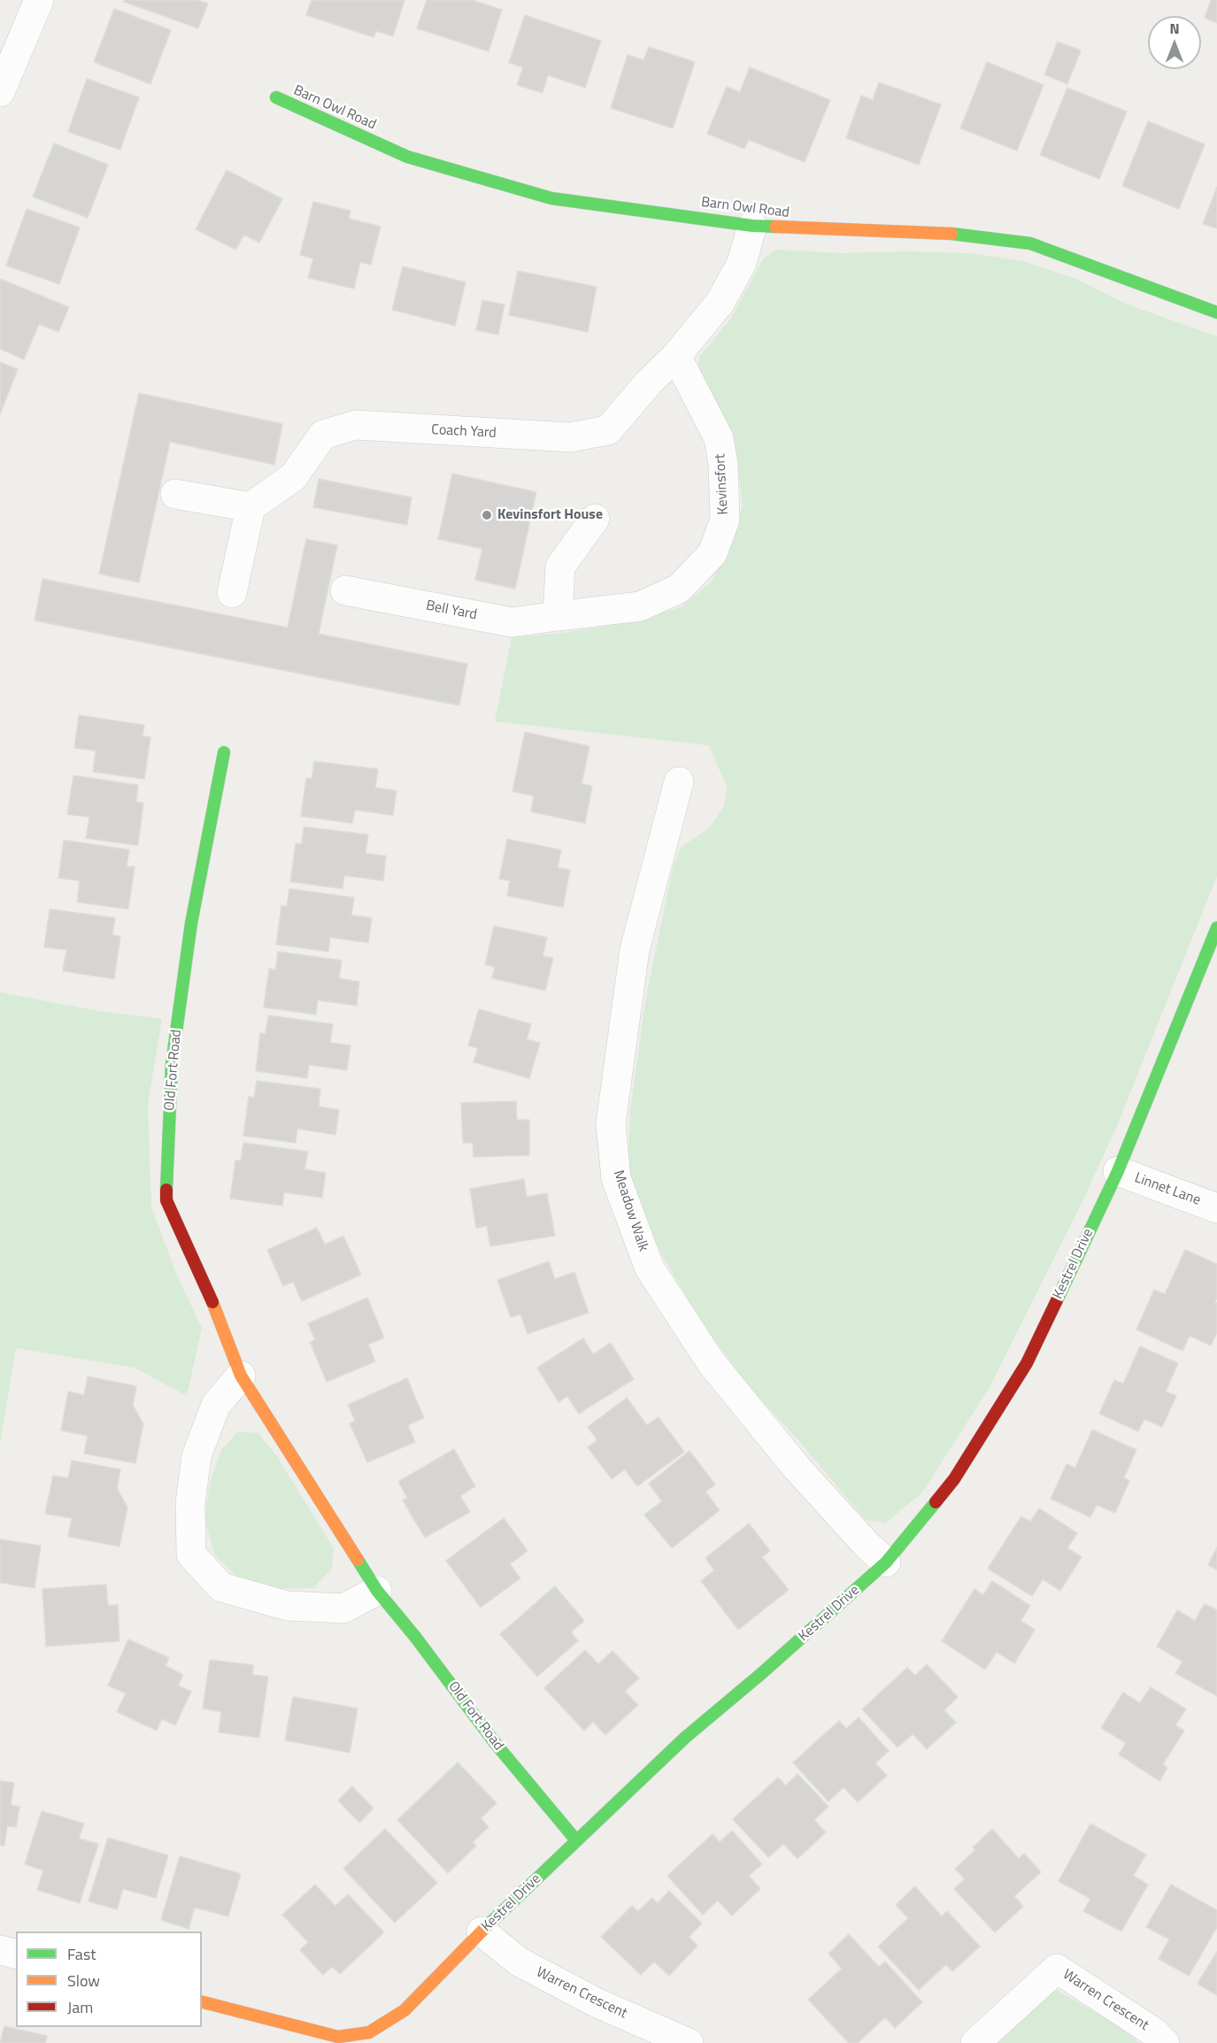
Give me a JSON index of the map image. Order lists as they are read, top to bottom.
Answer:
{
  "streets": {
    "street": [
      "Barn Owl Road",
      "Coach Yard",
      "Kevinsfort",
      "Bell Yard",
      "Old Fort Road",
      "Linnet Lane",
      "Meadow Walk",
      "Kestrel Drive",
      "Warren Crescent"
    ]
  },
  "crossings": [
    ["Coach Yard", "Kevinsfort"],
    ["Kevinsfort", "Bell Yard"],
    ["Old Fort Road", "Kestrel Drive"],
    ["Linnet Lane", "Kestrel Drive"],
    ["Meadow Walk", "Kestrel Drive"],
    ["Kestrel Drive", "Warren Crescent"]
  ],
  "places": ["Kevinsfort House"],
  "legend": ["Fast", "Slow", "Jam"],
  "north": "top"
}
